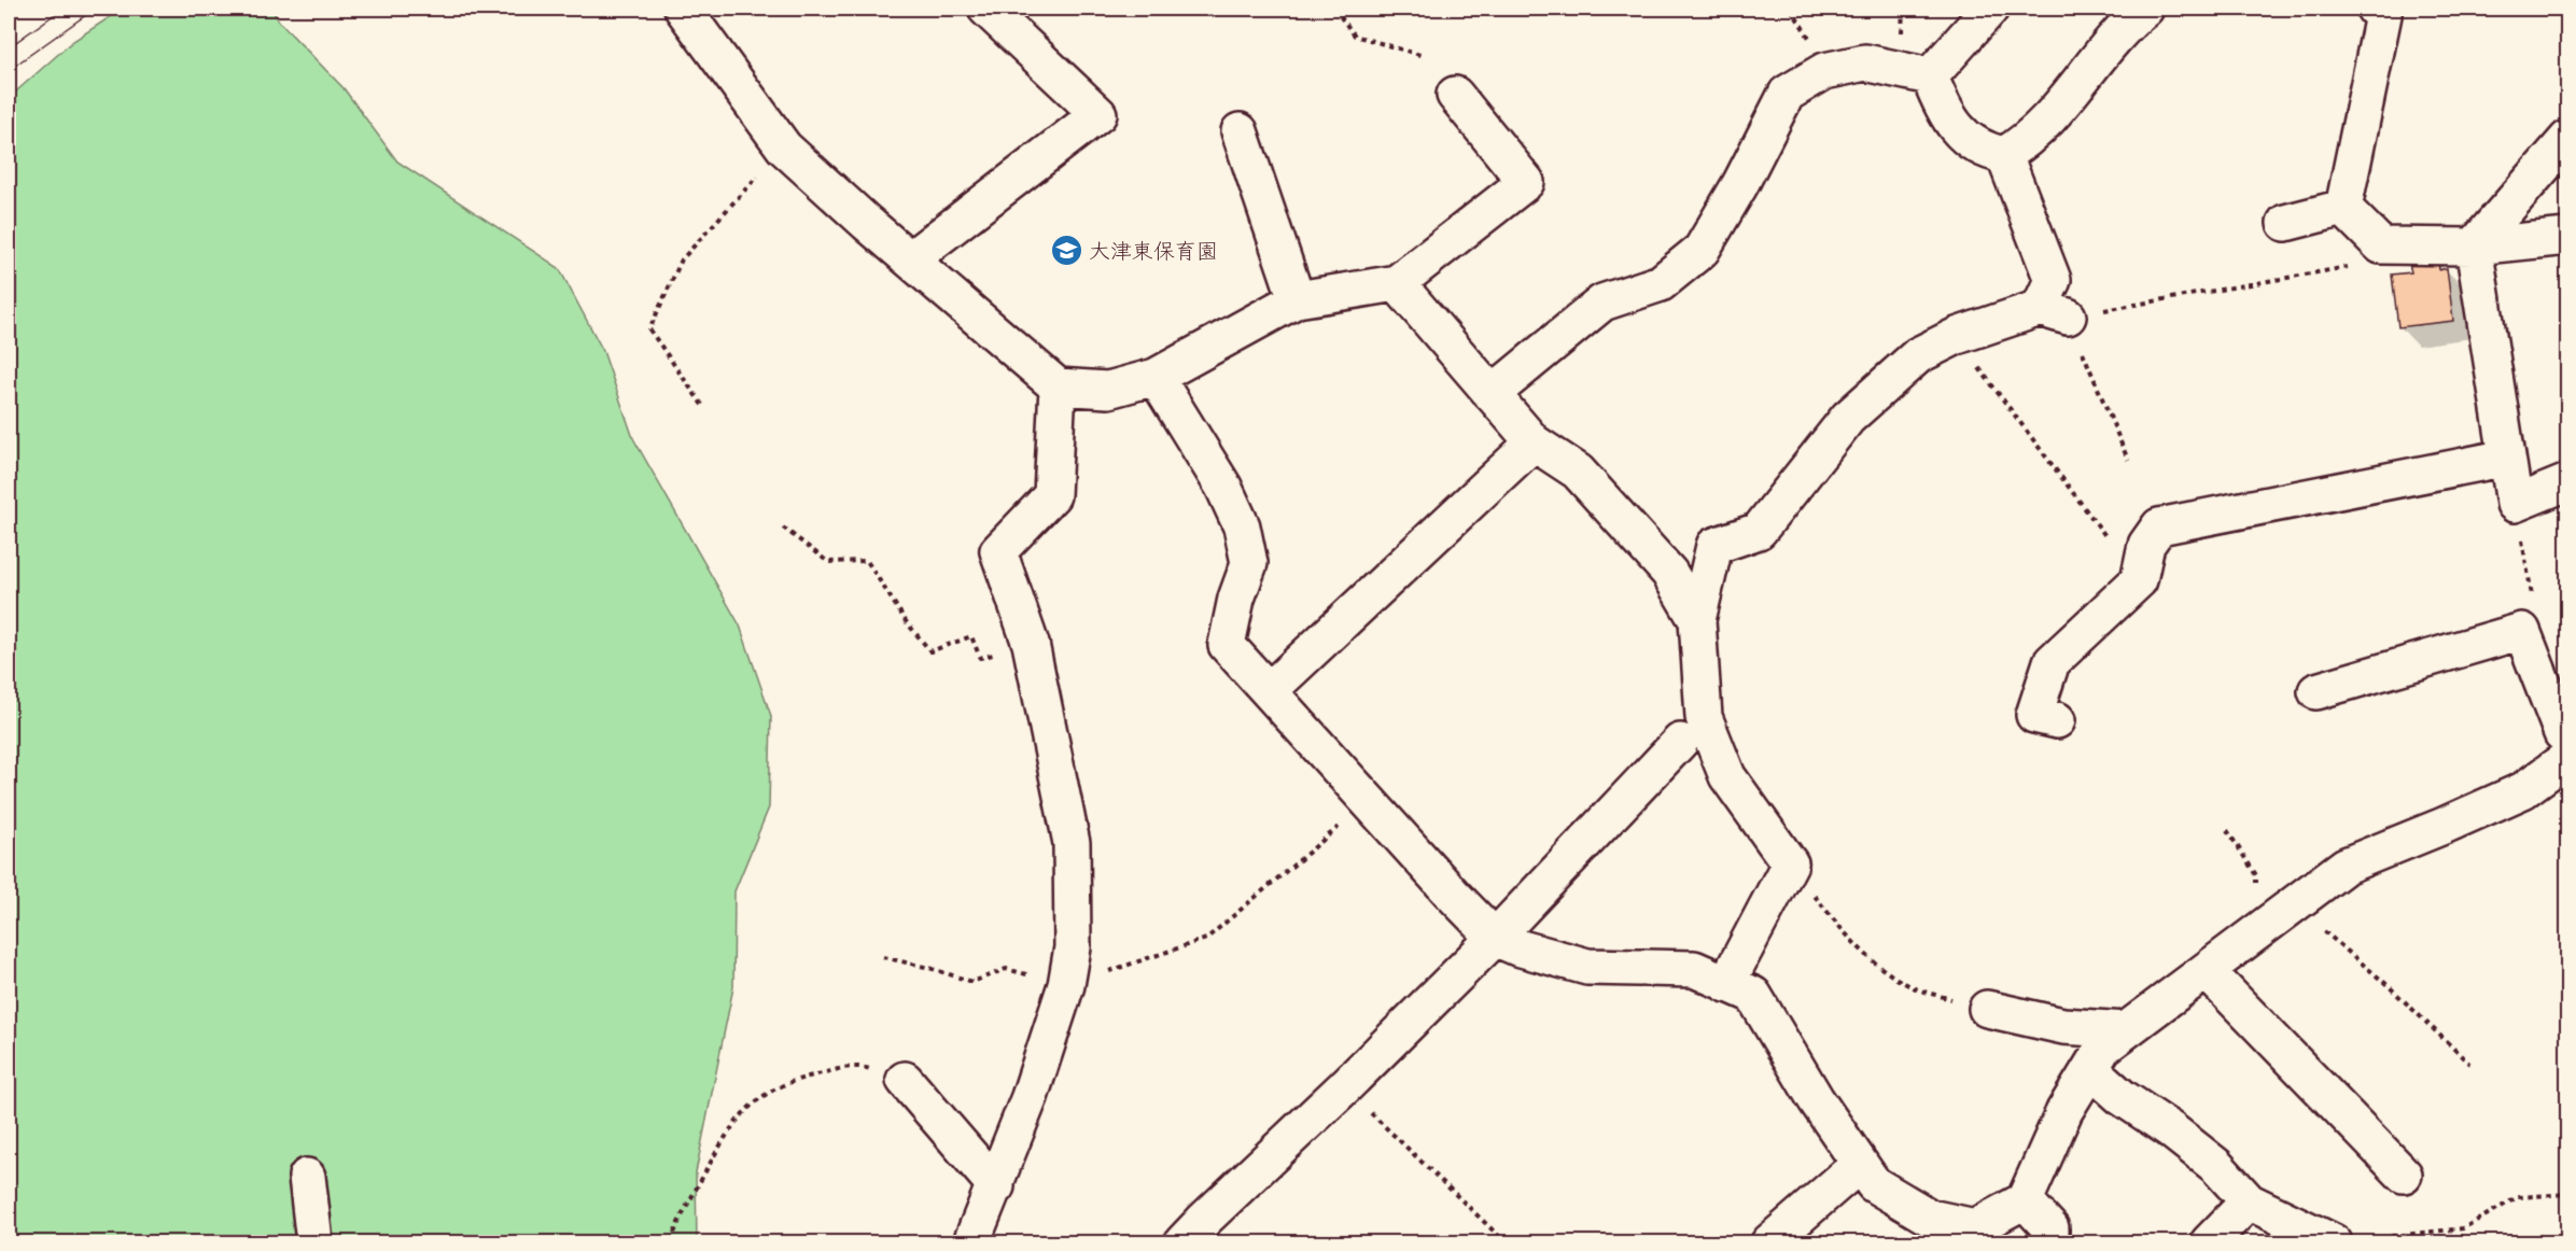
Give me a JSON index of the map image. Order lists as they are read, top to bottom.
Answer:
{
  "places": {
    "school or university": ["大津東保育園"]
  }
}
